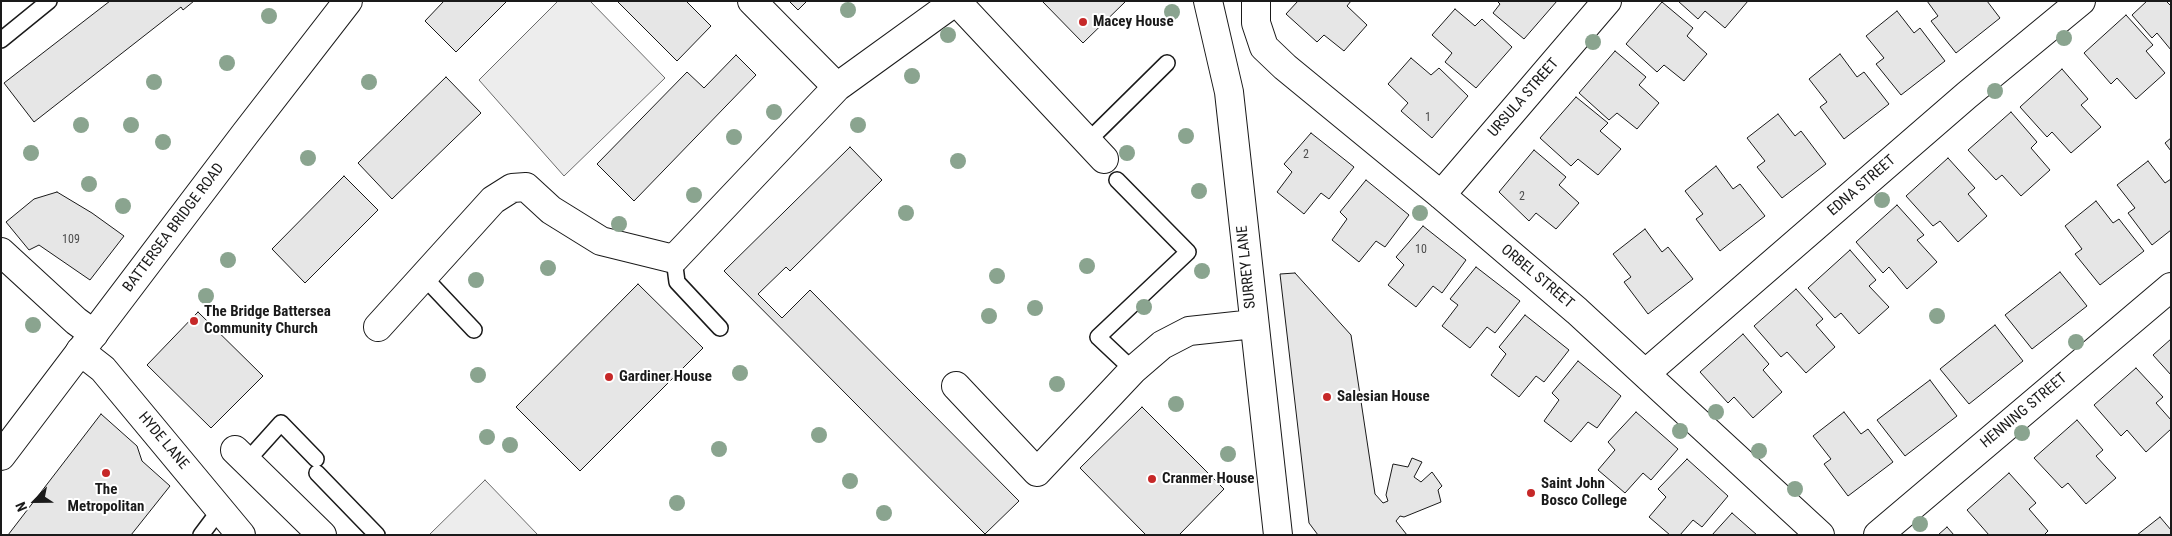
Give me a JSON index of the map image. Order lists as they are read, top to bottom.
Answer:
{
  "streets": {
    "main road": [
      "URSULA STREET",
      "EDNA STREET",
      "BATTERSEA BRIDGE ROAD",
      "SURREY LANE",
      "ORBEL STREET",
      "HENNING STREET",
      "HYDE LANE"
    ]
  },
  "crossings": [
    ["URSULA STREET", "ORBEL STREET"],
    ["EDNA STREET", "ORBEL STREET"],
    ["BATTERSEA BRIDGE ROAD", "HYDE LANE"]
  ],
  "places": [
    "Macey House",
    "The Bridge Battersea Community Church",
    "Gardiner House",
    "Salesian House",
    "The Metropolitan",
    "Cranmer House",
    "Saint John Bosco College"
  ],
  "house_numbers": [
    "1",
    "2",
    "2",
    "109",
    "10"
  ],
  "north": "bottom left"
}
